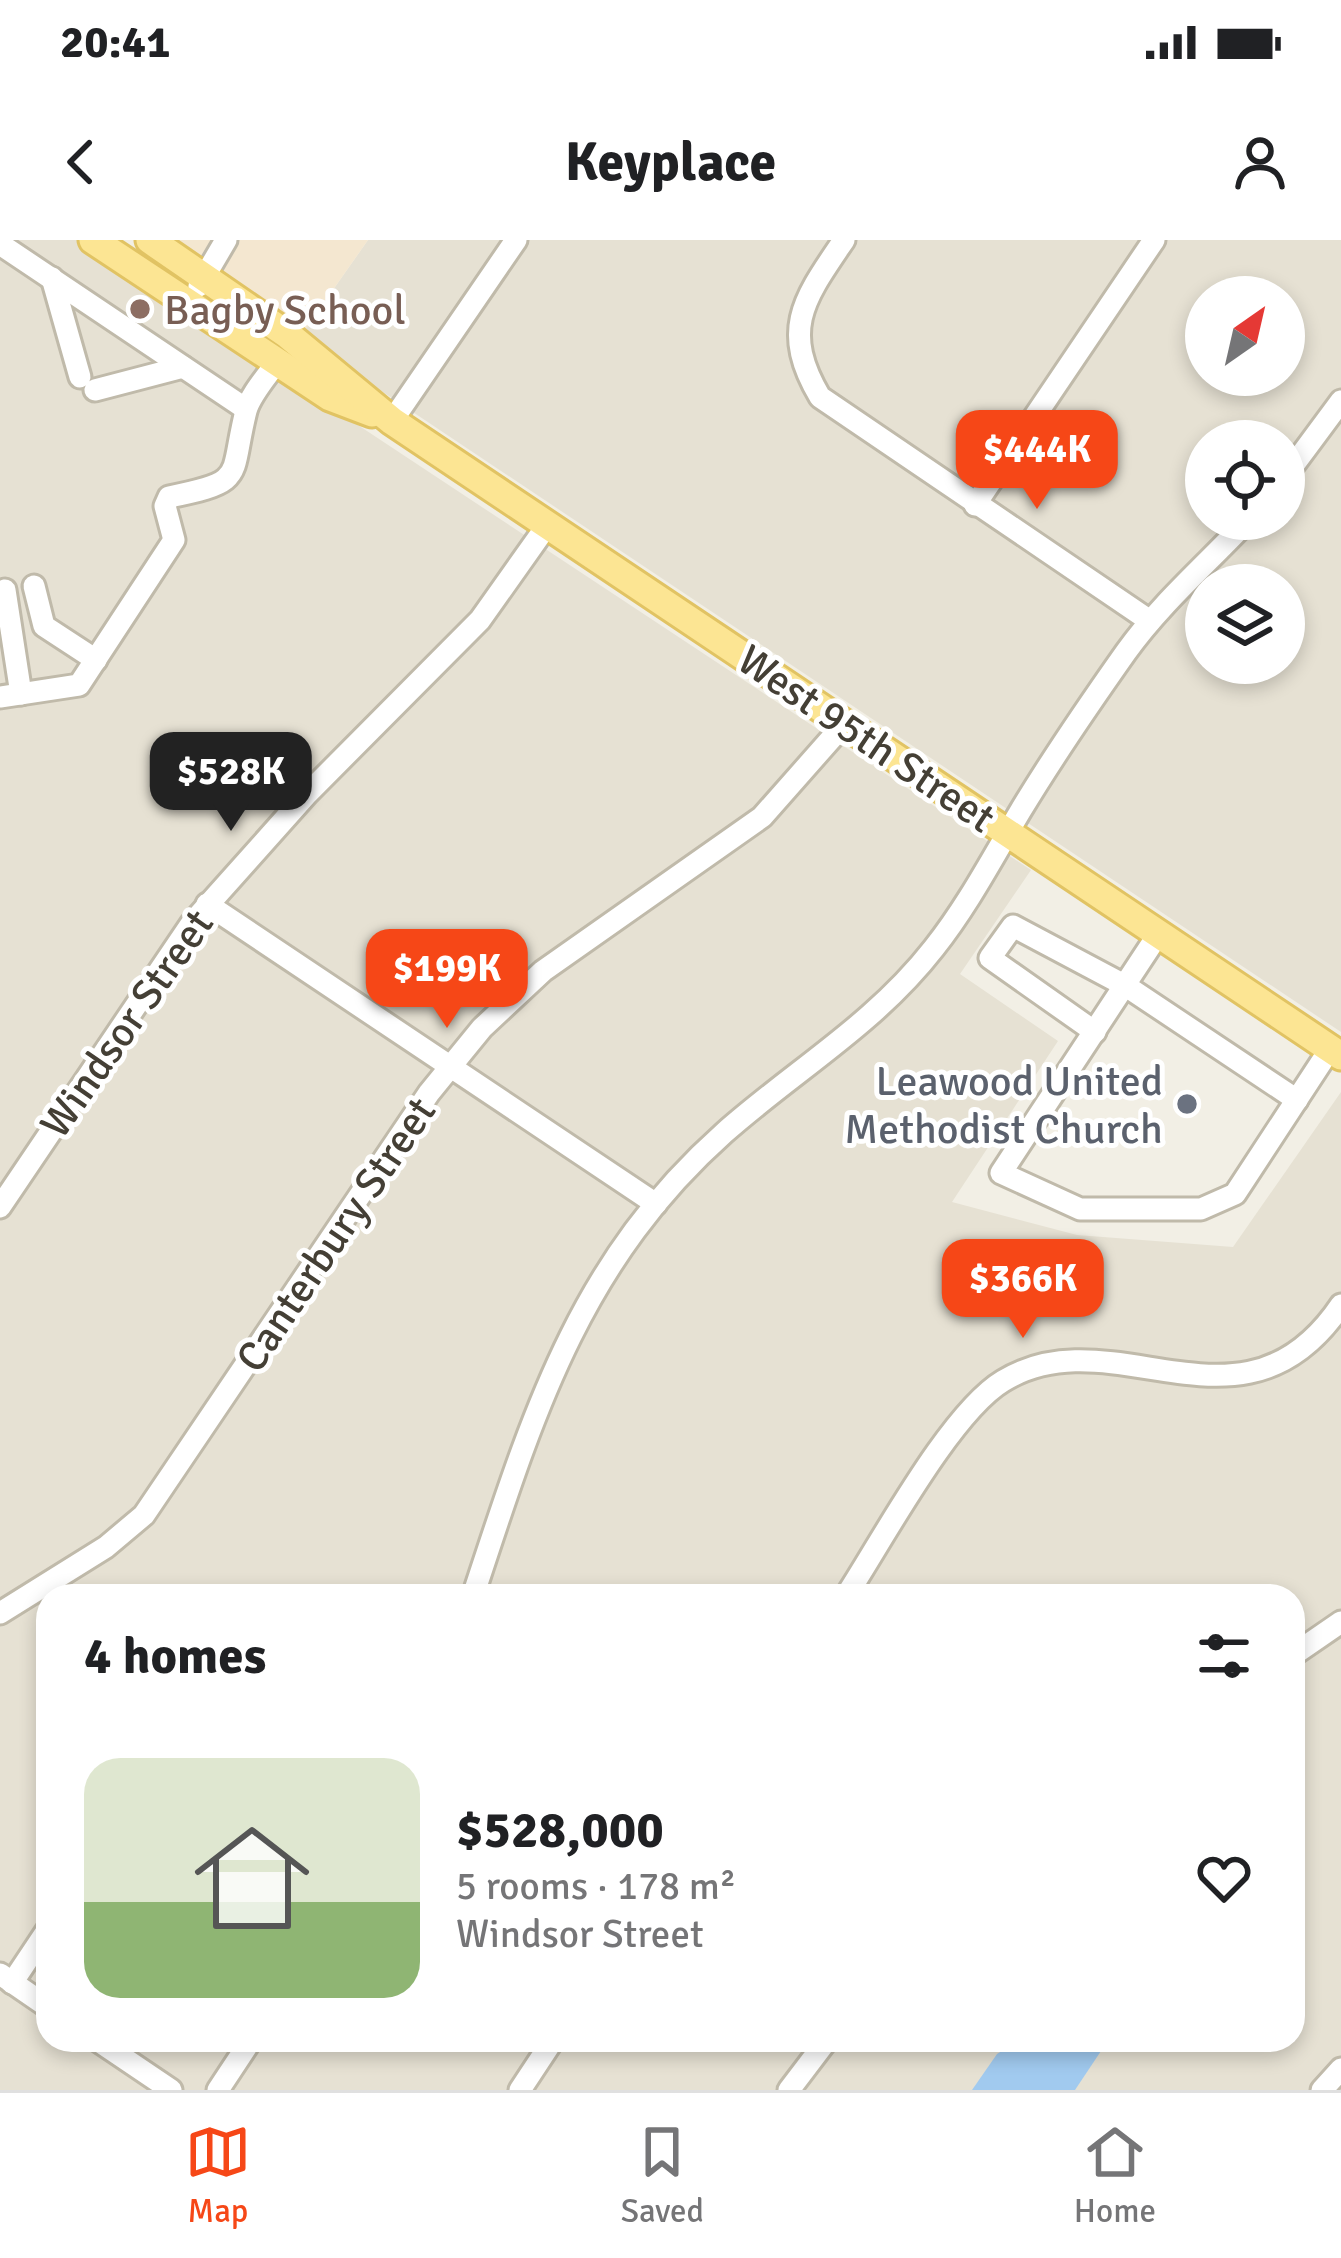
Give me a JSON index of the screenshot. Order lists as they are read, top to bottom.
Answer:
{
  "streets": {
    "main road": ["West 95th Street"],
    "street": ["Windsor Street", "Canterbury Street"]
  },
  "crossings": [
    ["West 95th Street", "Windsor Street"],
    ["West 95th Street", "Canterbury Street"]
  ],
  "places": ["Bagby School", "Leawood United Methodist Church"],
  "north": "top right",
  "page": {
    "status": "20:41",
    "header": "Keyplace",
    "price": [
      "$444K",
      "$528K",
      "$199K",
      "$366K"
    ],
    "heading": "4 homes",
    "list": [
      {
        "name": "$528,000",
        "note": "5 rooms · 178 m² · Windsor Street"
      }
    ],
    "tabs": ["Map", "Saved", "Home"]
  }
}
